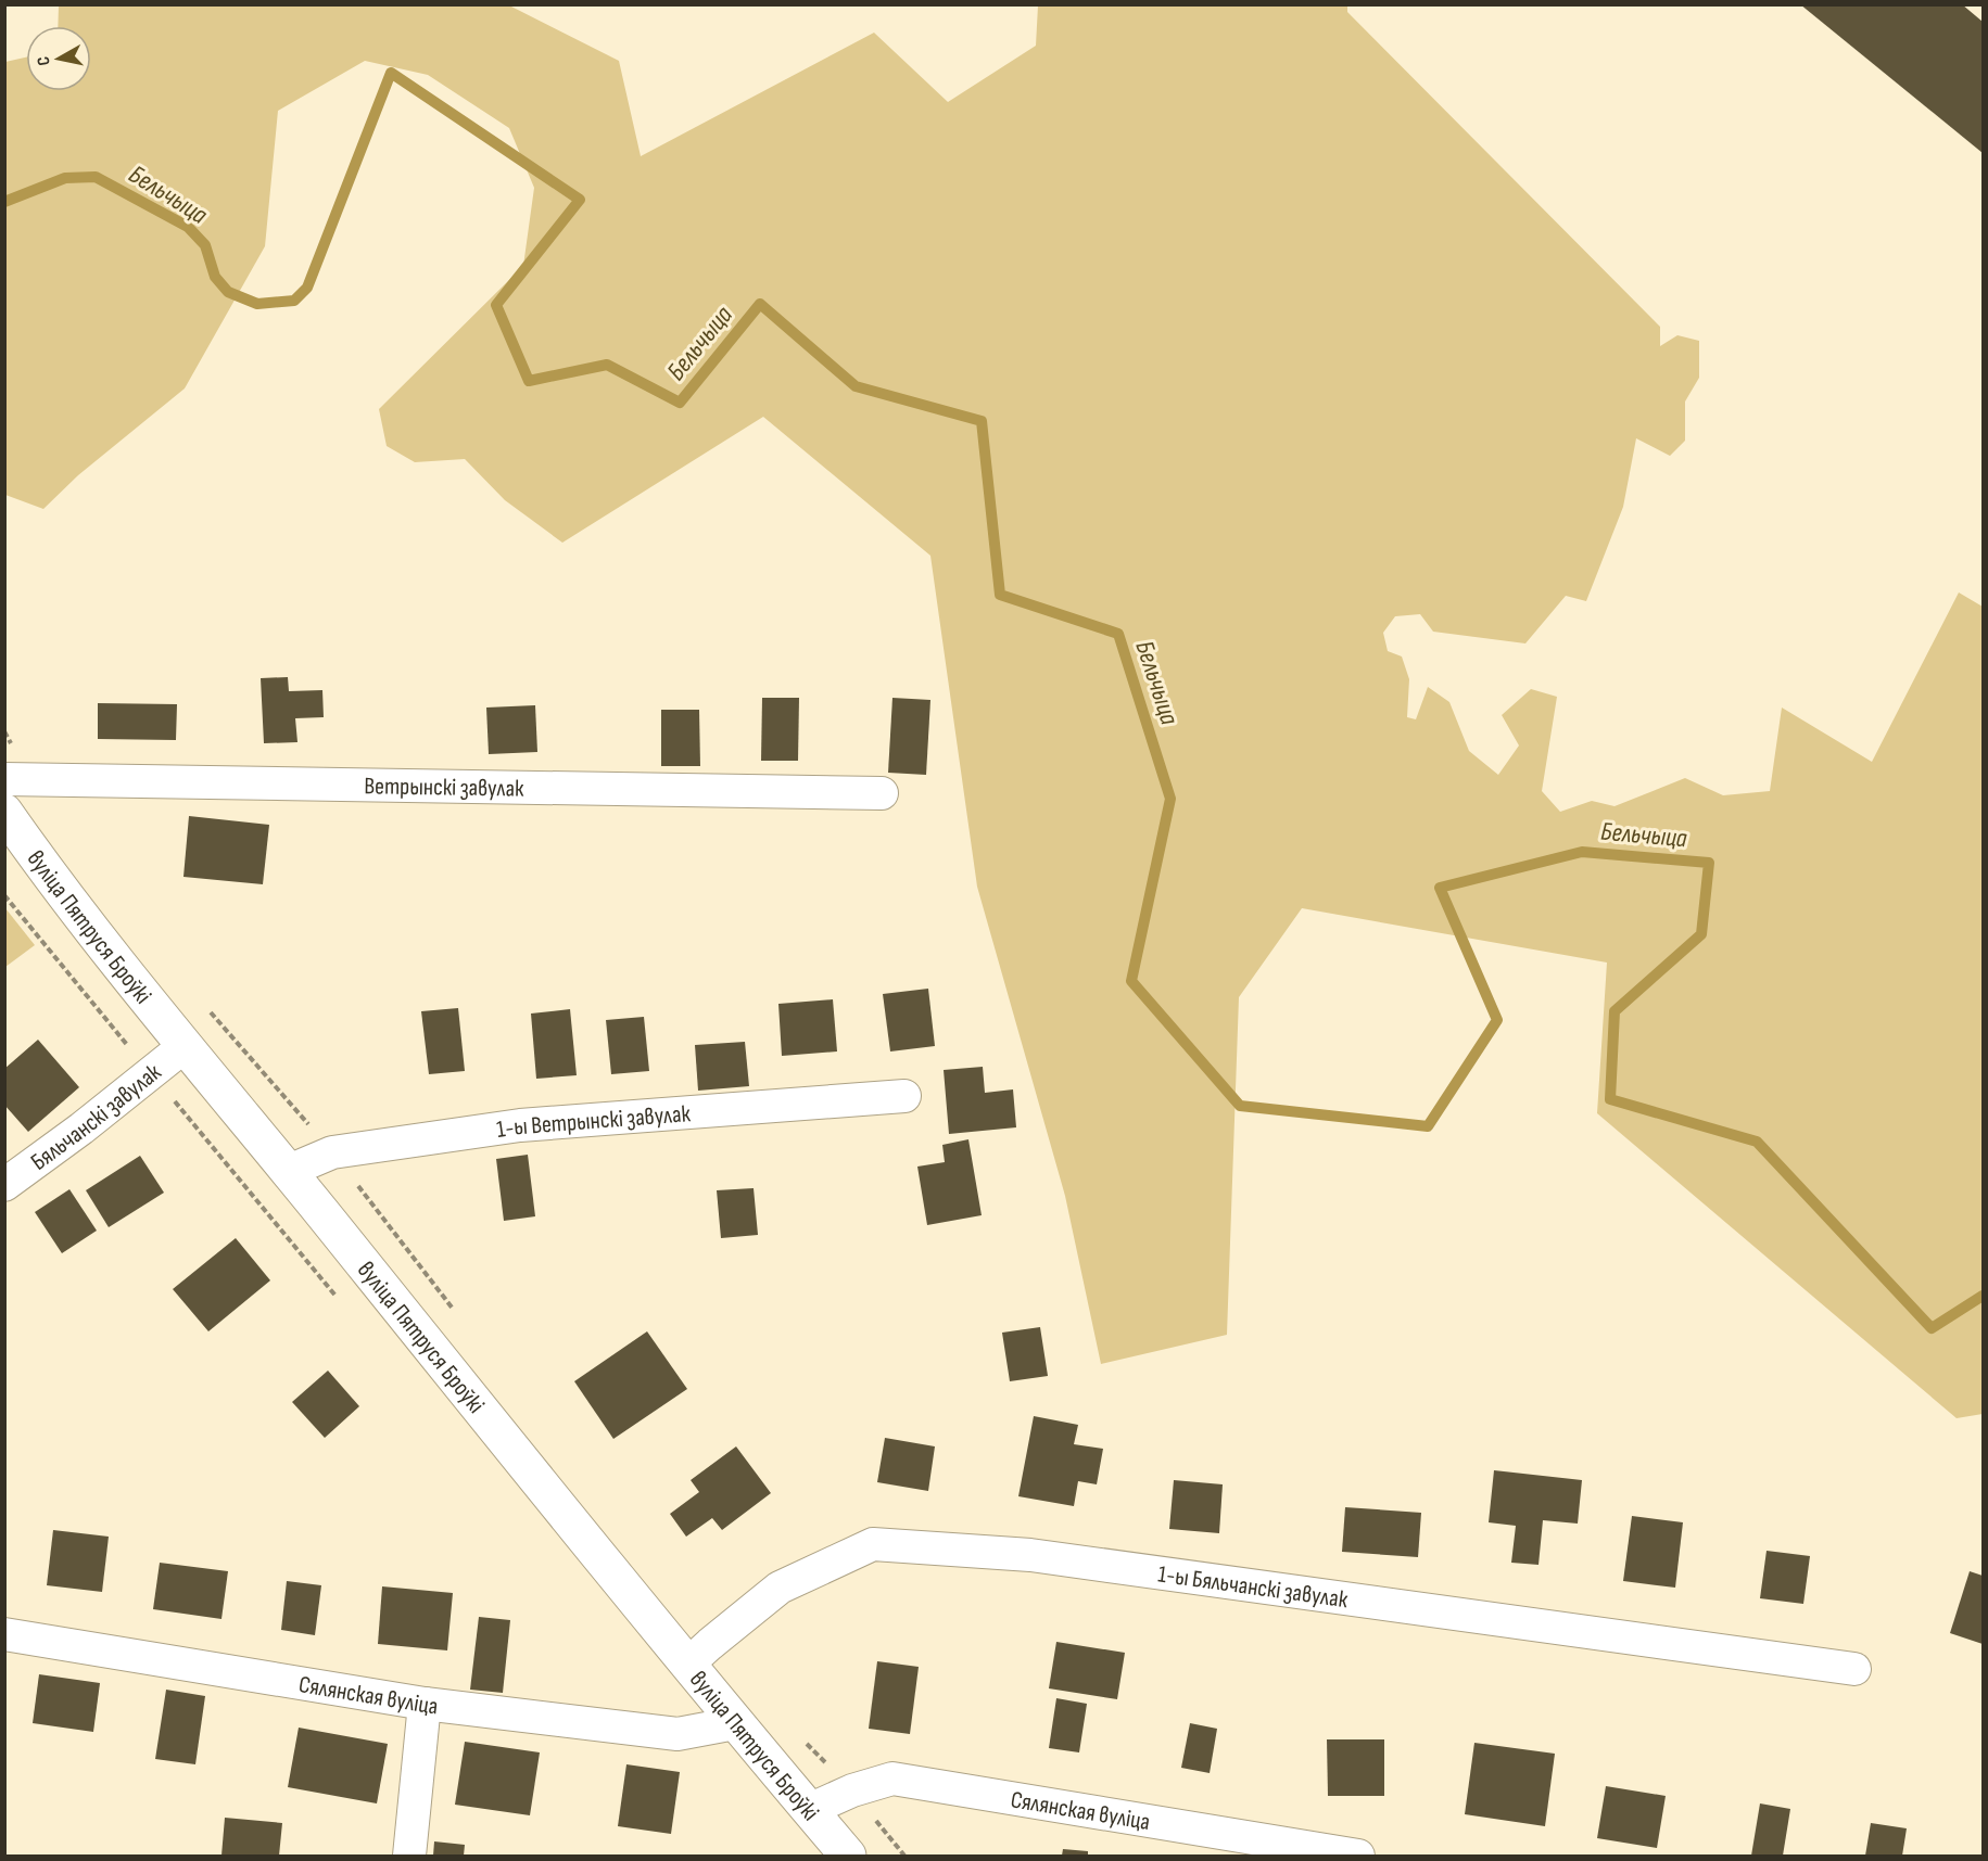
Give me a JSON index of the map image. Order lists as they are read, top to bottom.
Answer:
{
  "streets": {
    "main road": ["вуліца Пятруся Броўкі"],
    "street": [
      "Ветрынскі завулак",
      "Бяльчанскі завулак",
      "1-ы Ветрынскі завулак",
      "1-ы Бяльчанскі завулак",
      "Сялянская вуліца"
    ]
  },
  "crossings": [
    ["вуліца Пятруся Броўкі", "Бяльчанскі завулак"],
    ["вуліца Пятруся Броўкі", "1-ы Ветрынскі завулак"],
    ["вуліца Пятруся Броўкі", "1-ы Бяльчанскі завулак"],
    ["вуліца Пятруся Броўкі", "Сялянская вуліца"]
  ],
  "water": ["Бельчыца"],
  "north": "left"
}
